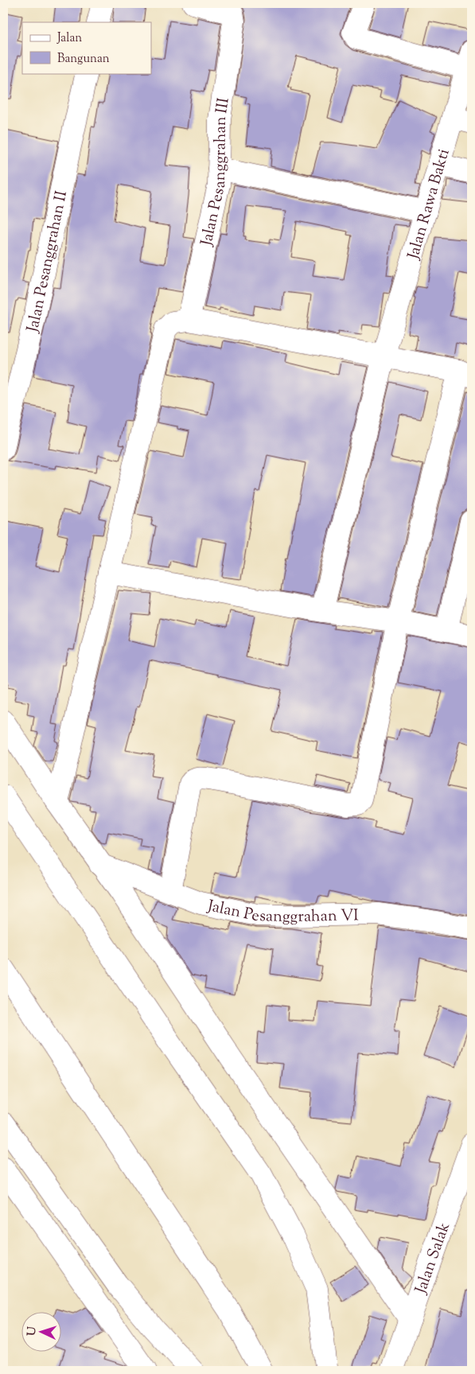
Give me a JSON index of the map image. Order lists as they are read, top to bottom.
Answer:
{
  "streets": {
    "street": [
      "Jalan Pesanggrahan III",
      "Jalan Rawa Bakti",
      "Jalan Pesanggrahan II",
      "Jalan Pesanggrahan VI",
      "Jalan Salak"
    ]
  },
  "legend": ["Jalan", "Bangunan"],
  "north": "left"
}
